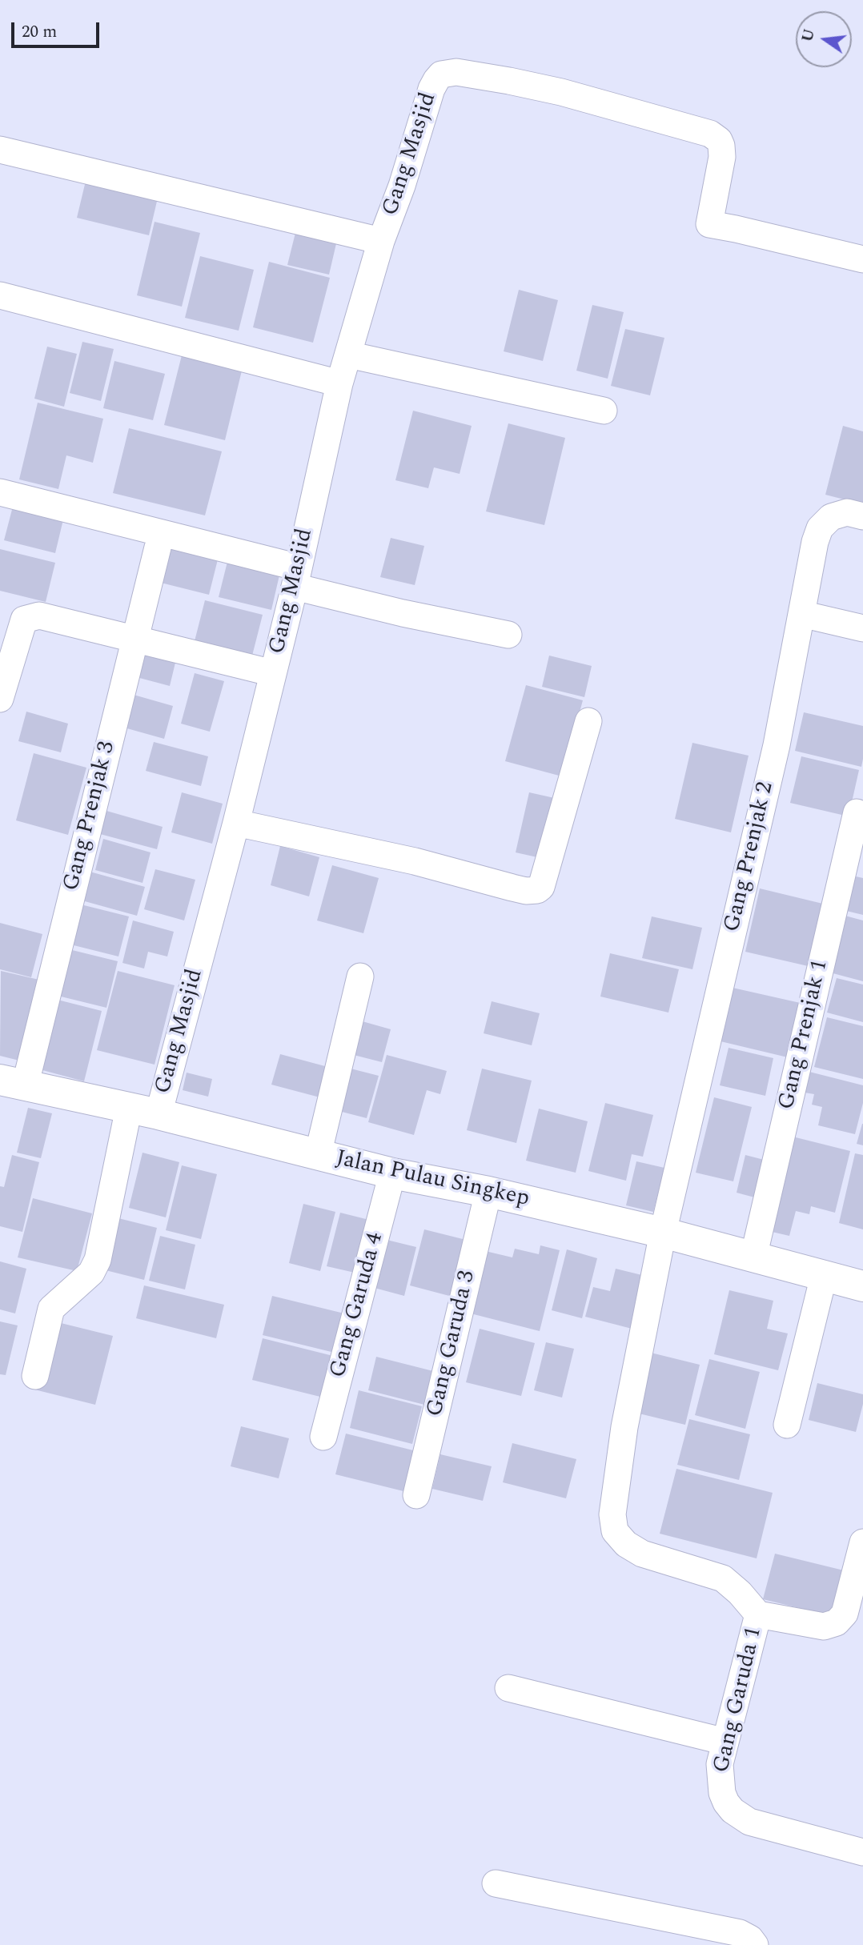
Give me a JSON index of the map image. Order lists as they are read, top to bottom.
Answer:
{
  "streets": {
    "street": [
      "Gang Masjid",
      "Gang Prenjak 3",
      "Gang Prenjak 2",
      "Gang Prenjak 1",
      "Jalan Pulau Singkep",
      "Gang Garuda 4",
      "Gang Garuda 3",
      "Gang Garuda 1"
    ]
  },
  "crossings": [
    ["Gang Masjid", "Jalan Pulau Singkep"],
    ["Gang Prenjak 3", "Jalan Pulau Singkep"],
    ["Gang Prenjak 2", "Jalan Pulau Singkep"],
    ["Gang Prenjak 2", "Gang Garuda 1"],
    ["Gang Prenjak 1", "Jalan Pulau Singkep"],
    ["Jalan Pulau Singkep", "Gang Garuda 4"],
    ["Jalan Pulau Singkep", "Gang Garuda 3"]
  ],
  "scale_bar": "20 m",
  "north": "left"
}
